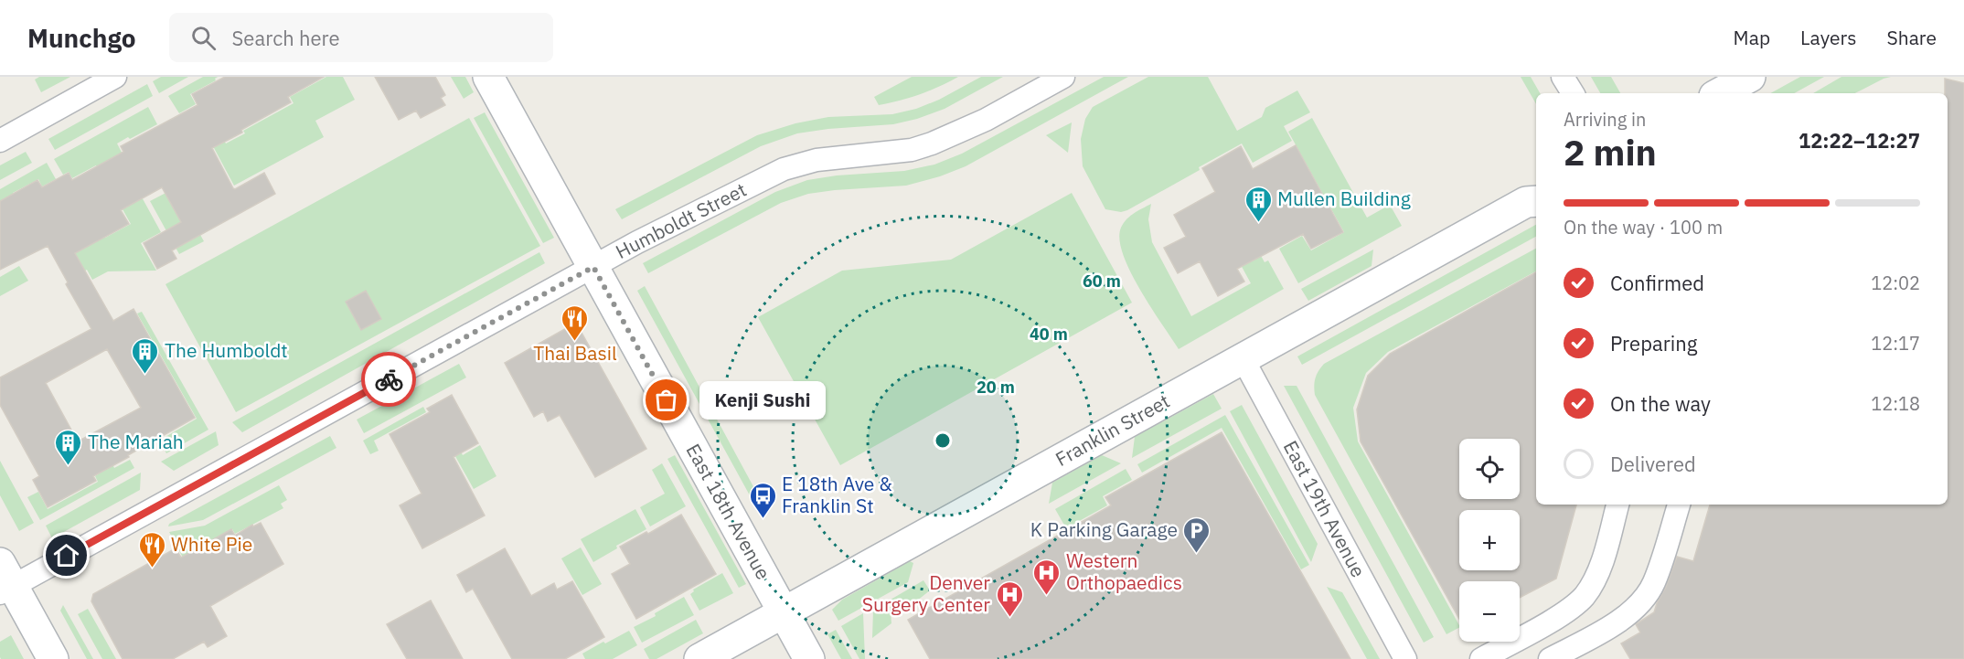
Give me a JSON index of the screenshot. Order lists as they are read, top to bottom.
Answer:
{
  "streets": {
    "street": [
      "Humboldt Street",
      "Franklin Street",
      "East 19th Avenue",
      "East 18th Avenue"
    ]
  },
  "crossings": [
    ["Humboldt Street", "East 18th Avenue"],
    ["Franklin Street", "East 19th Avenue"],
    ["Franklin Street", "East 18th Avenue"]
  ],
  "places": {
    "building": ["Mullen Building", "The Humboldt", "The Mariah"],
    "restaurant": ["Thai Basil", "White Pie"],
    "other": ["Kenji Sushi"],
    "bus stop": ["E 18th Ave & Franklin St"],
    "parking": ["K Parking Garage"],
    "hospital": ["Western Orthopaedics", "Denver Surgery Center"]
  },
  "page": {
    "header": "Munchgo",
    "search": "Search here",
    "nav": ["Map", "Layers", "Share"],
    "heading": ["2 min", "Arriving in", "12:22–12:27"],
    "bar": "On the way · 100 m",
    "list": [
      ["Confirmed", "12:02"],
      ["Preparing", "12:17"],
      ["On the way", "12:18"],
      "Delivered"
    ],
    "bubble": "Kenji Sushi",
    "map_buttons": ["+", "−"]
  },
  "rings": ["60 m", "40 m", "20 m"]
}
